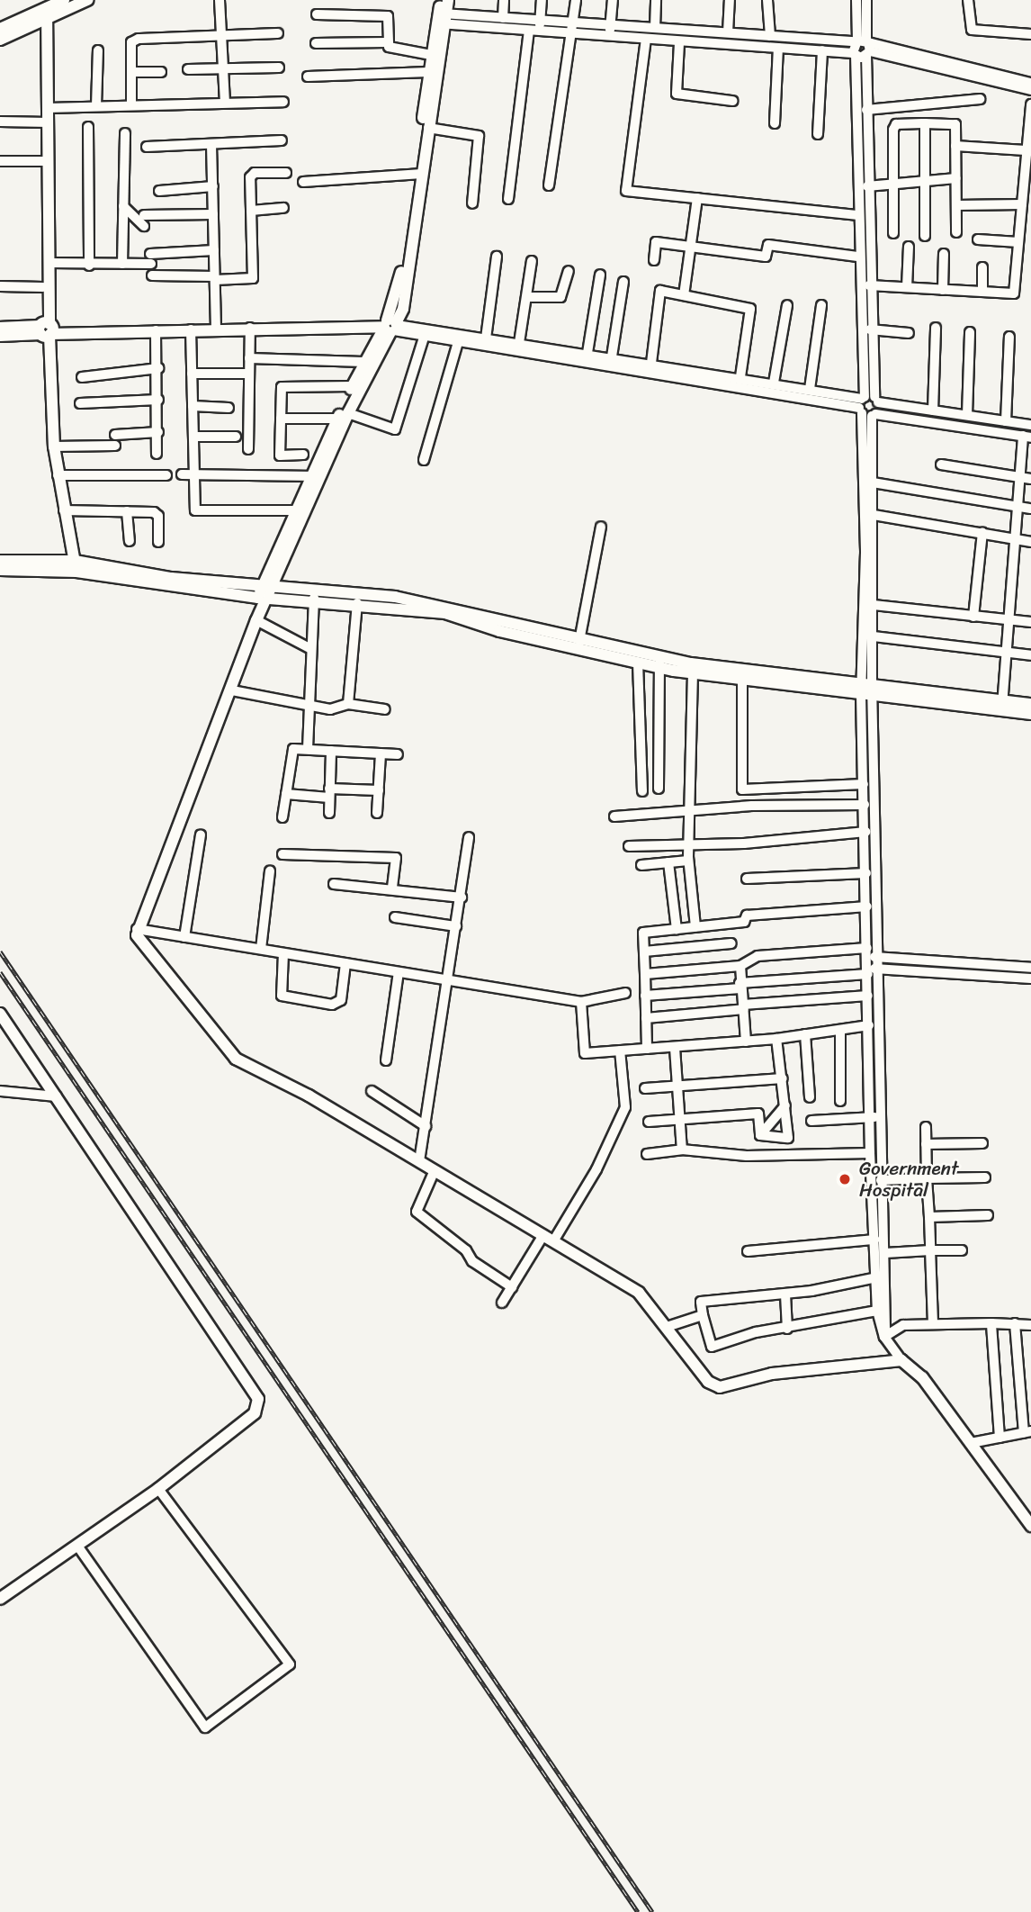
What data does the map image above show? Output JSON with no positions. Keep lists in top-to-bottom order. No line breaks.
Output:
{"places":["Government Hospital"]}
